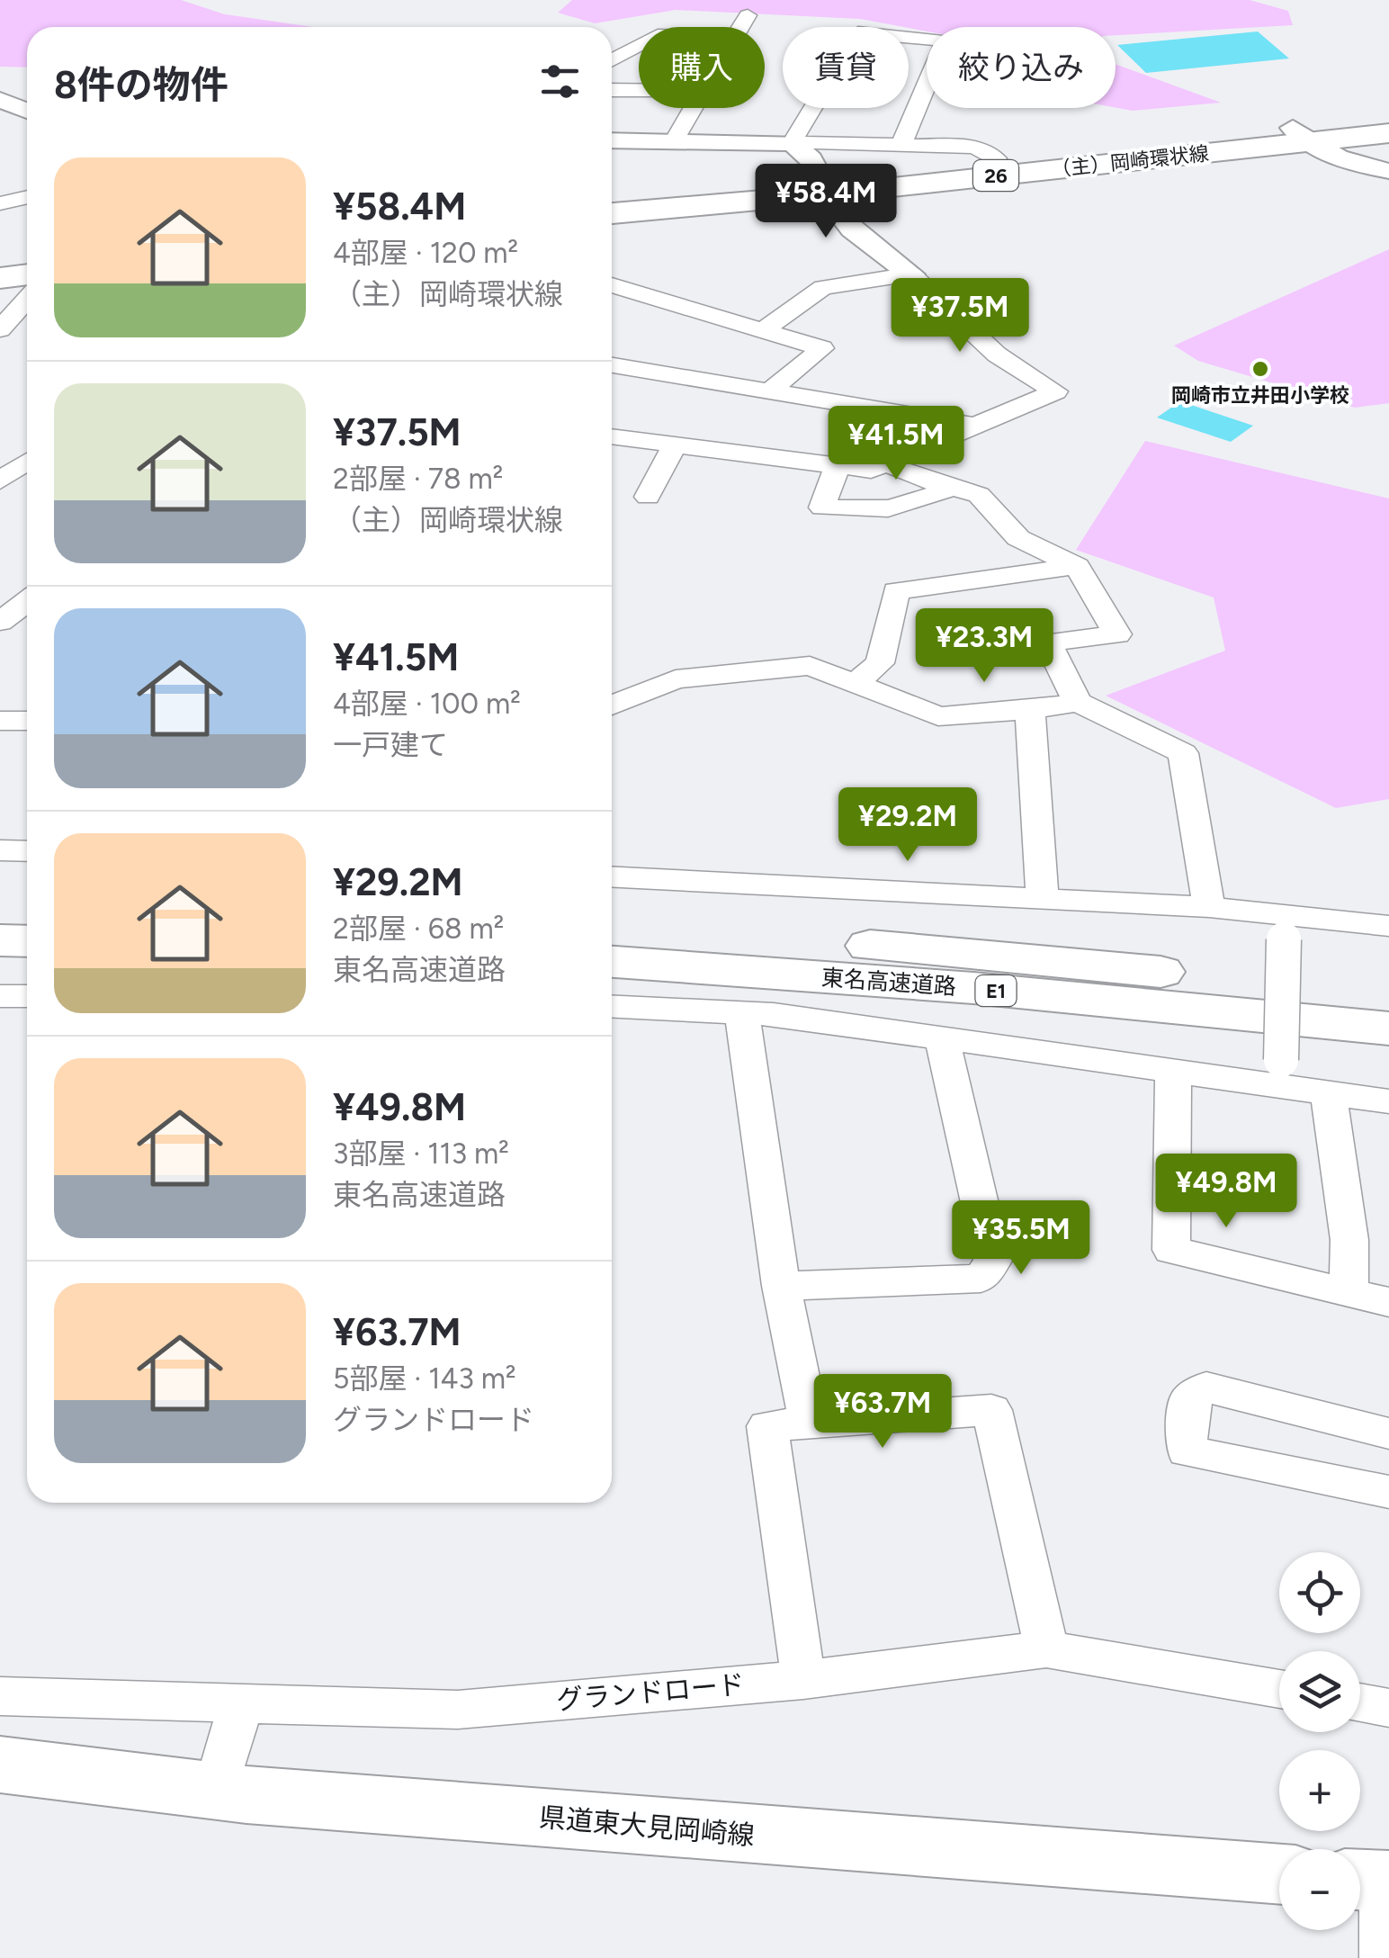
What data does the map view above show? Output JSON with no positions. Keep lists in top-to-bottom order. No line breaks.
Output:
{"streets":{"main road":["（主）岡崎環状線","26","東名高速道路","E1","県道東大見岡崎線"],"street":["グランドロード"]},"places":["岡崎市立井田小学校"],"page":{"chip":["購入","賃貸","絞り込み"],"heading":"8件の物件","list":[{"name":"¥58.4M","note":"4部屋 · 120 m² · （主）岡崎環状線"},{"name":"¥37.5M","note":"2部屋 · 78 m² · （主）岡崎環状線"},{"name":"¥41.5M","note":"4部屋 · 100 m² · 一戸建て"},{"name":"¥29.2M","note":"2部屋 · 68 m² · 東名高速道路"},{"name":"¥49.8M","note":"3部屋 · 113 m² · 東名高速道路"},{"name":"¥63.7M","note":"5部屋 · 143 m² · グランドロード"}],"price":["¥58.4M","¥37.5M","¥41.5M","¥23.3M","¥29.2M","¥49.8M","¥35.5M","¥63.7M"],"map_buttons":["+","−"]}}
